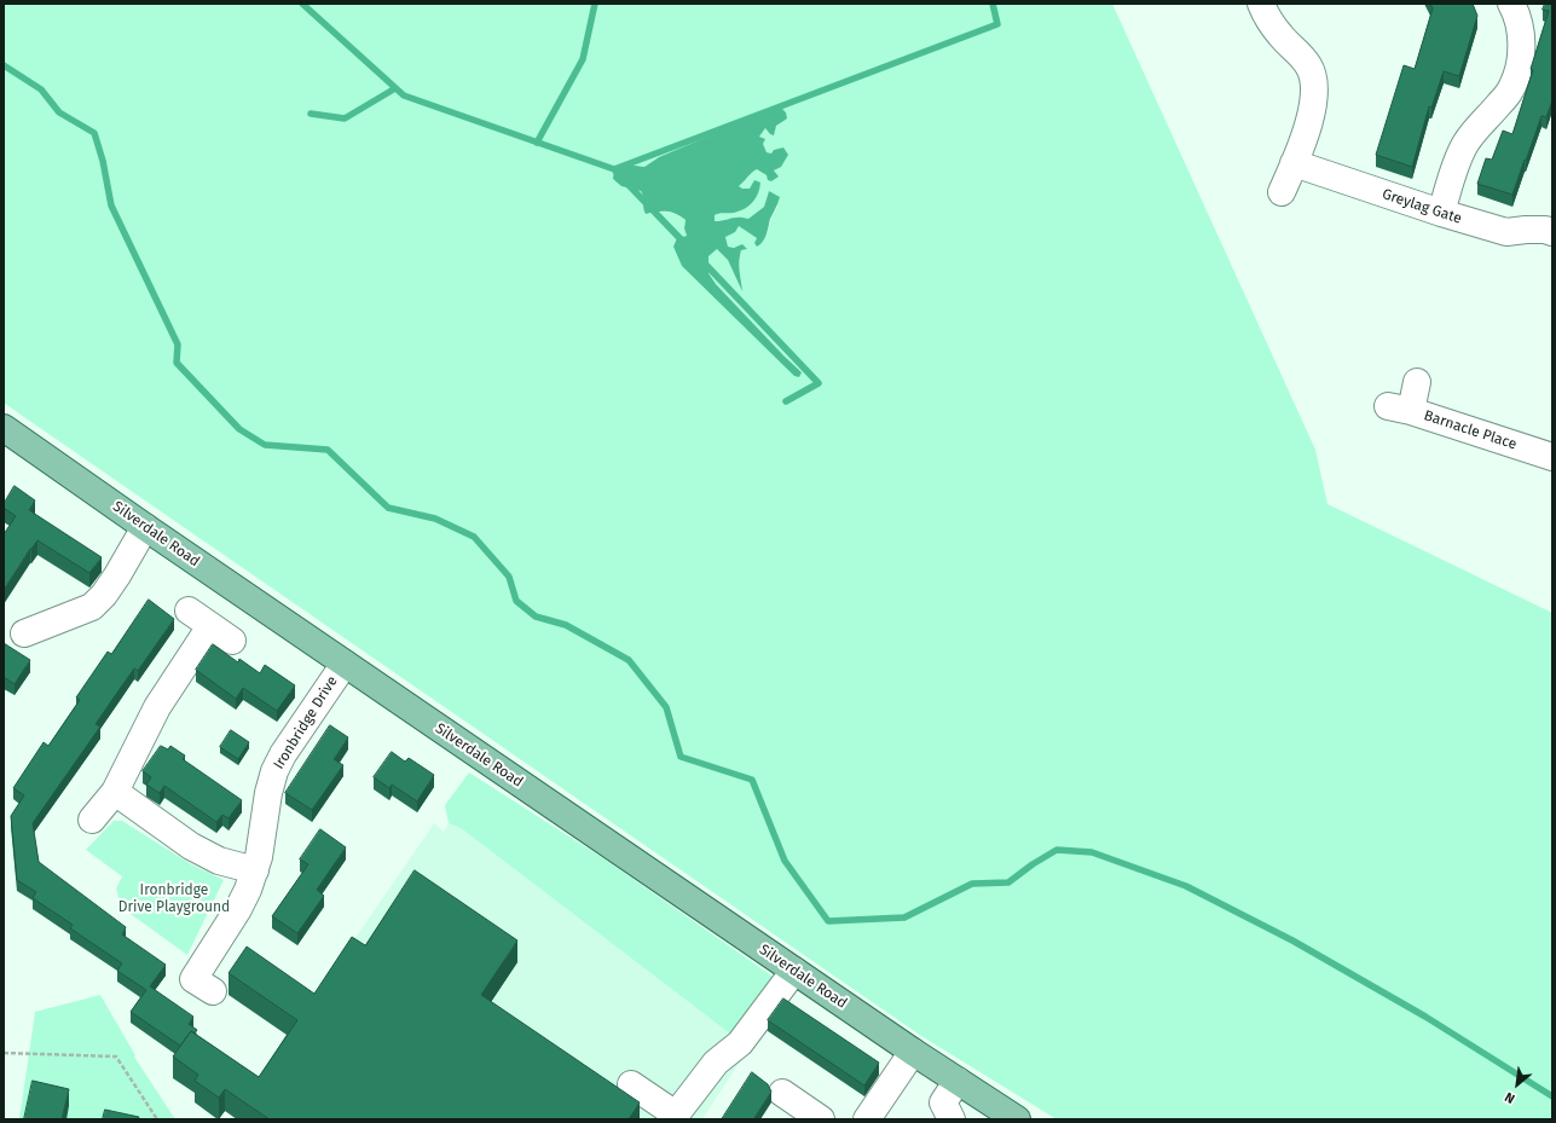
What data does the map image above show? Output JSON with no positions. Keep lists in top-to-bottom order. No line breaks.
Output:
{"streets":{"main road":["Silverdale Road"],"street":["Greylag Gate","Barnacle Place","Ironbridge Drive"]},"crossings":[["Silverdale Road","Ironbridge Drive"]],"parks":["Ironbridge Drive Playground"],"north":"bottom left"}
